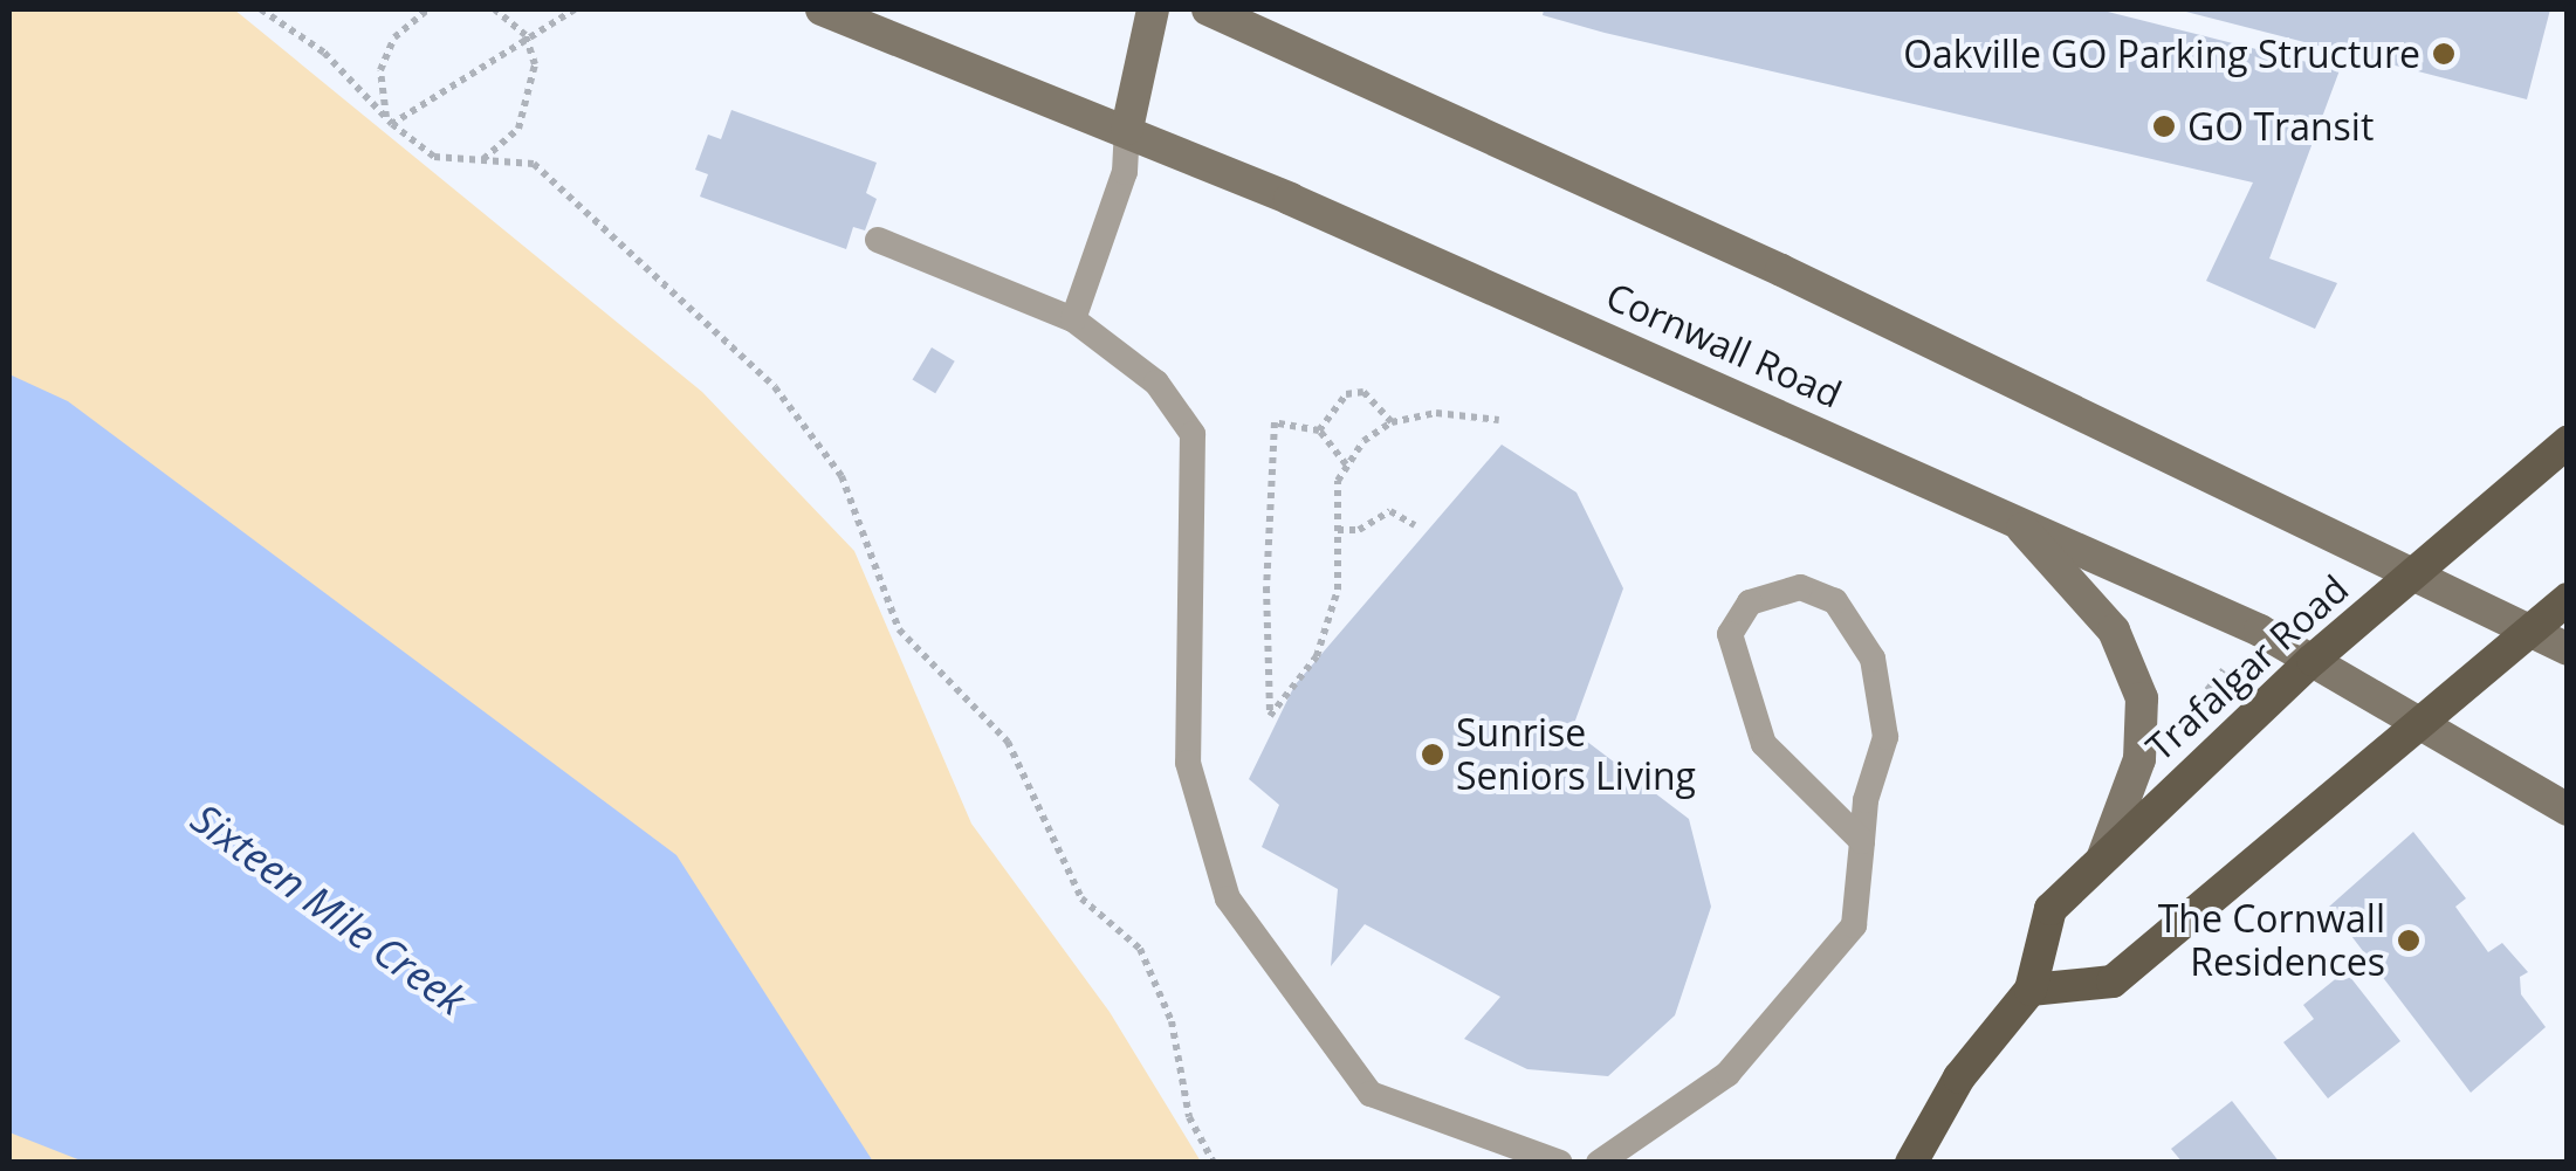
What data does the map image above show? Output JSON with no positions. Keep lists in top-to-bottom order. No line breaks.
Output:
{"streets":{"main road":["Cornwall Road","Trafalgar Road"]},"crossings":[["Cornwall Road","Trafalgar Road"]],"water":["Sixteen Mile Creek"],"places":["Oakville GO Parking Structure","GO Transit","Sunrise Seniors Living","The Cornwall Residences"]}
